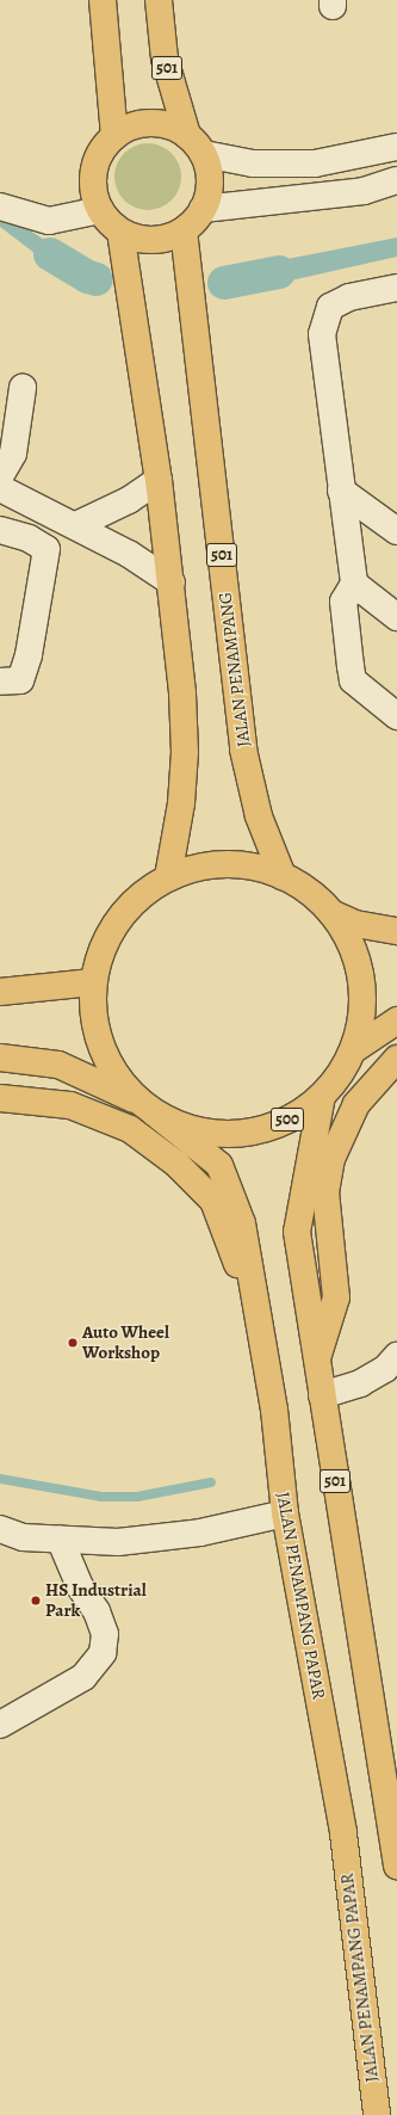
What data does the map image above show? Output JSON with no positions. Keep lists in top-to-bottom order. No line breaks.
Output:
{"streets":{"main road":["501","JALAN PENAMPANG","500","JALAN PENAMPANG PAPAR"]},"crossings":[["501","JALAN PENAMPANG"],["501","500"],["JALAN PENAMPANG","500"],["500","JALAN PENAMPANG PAPAR"]],"places":["Auto Wheel Workshop","HS Industrial Park"]}
